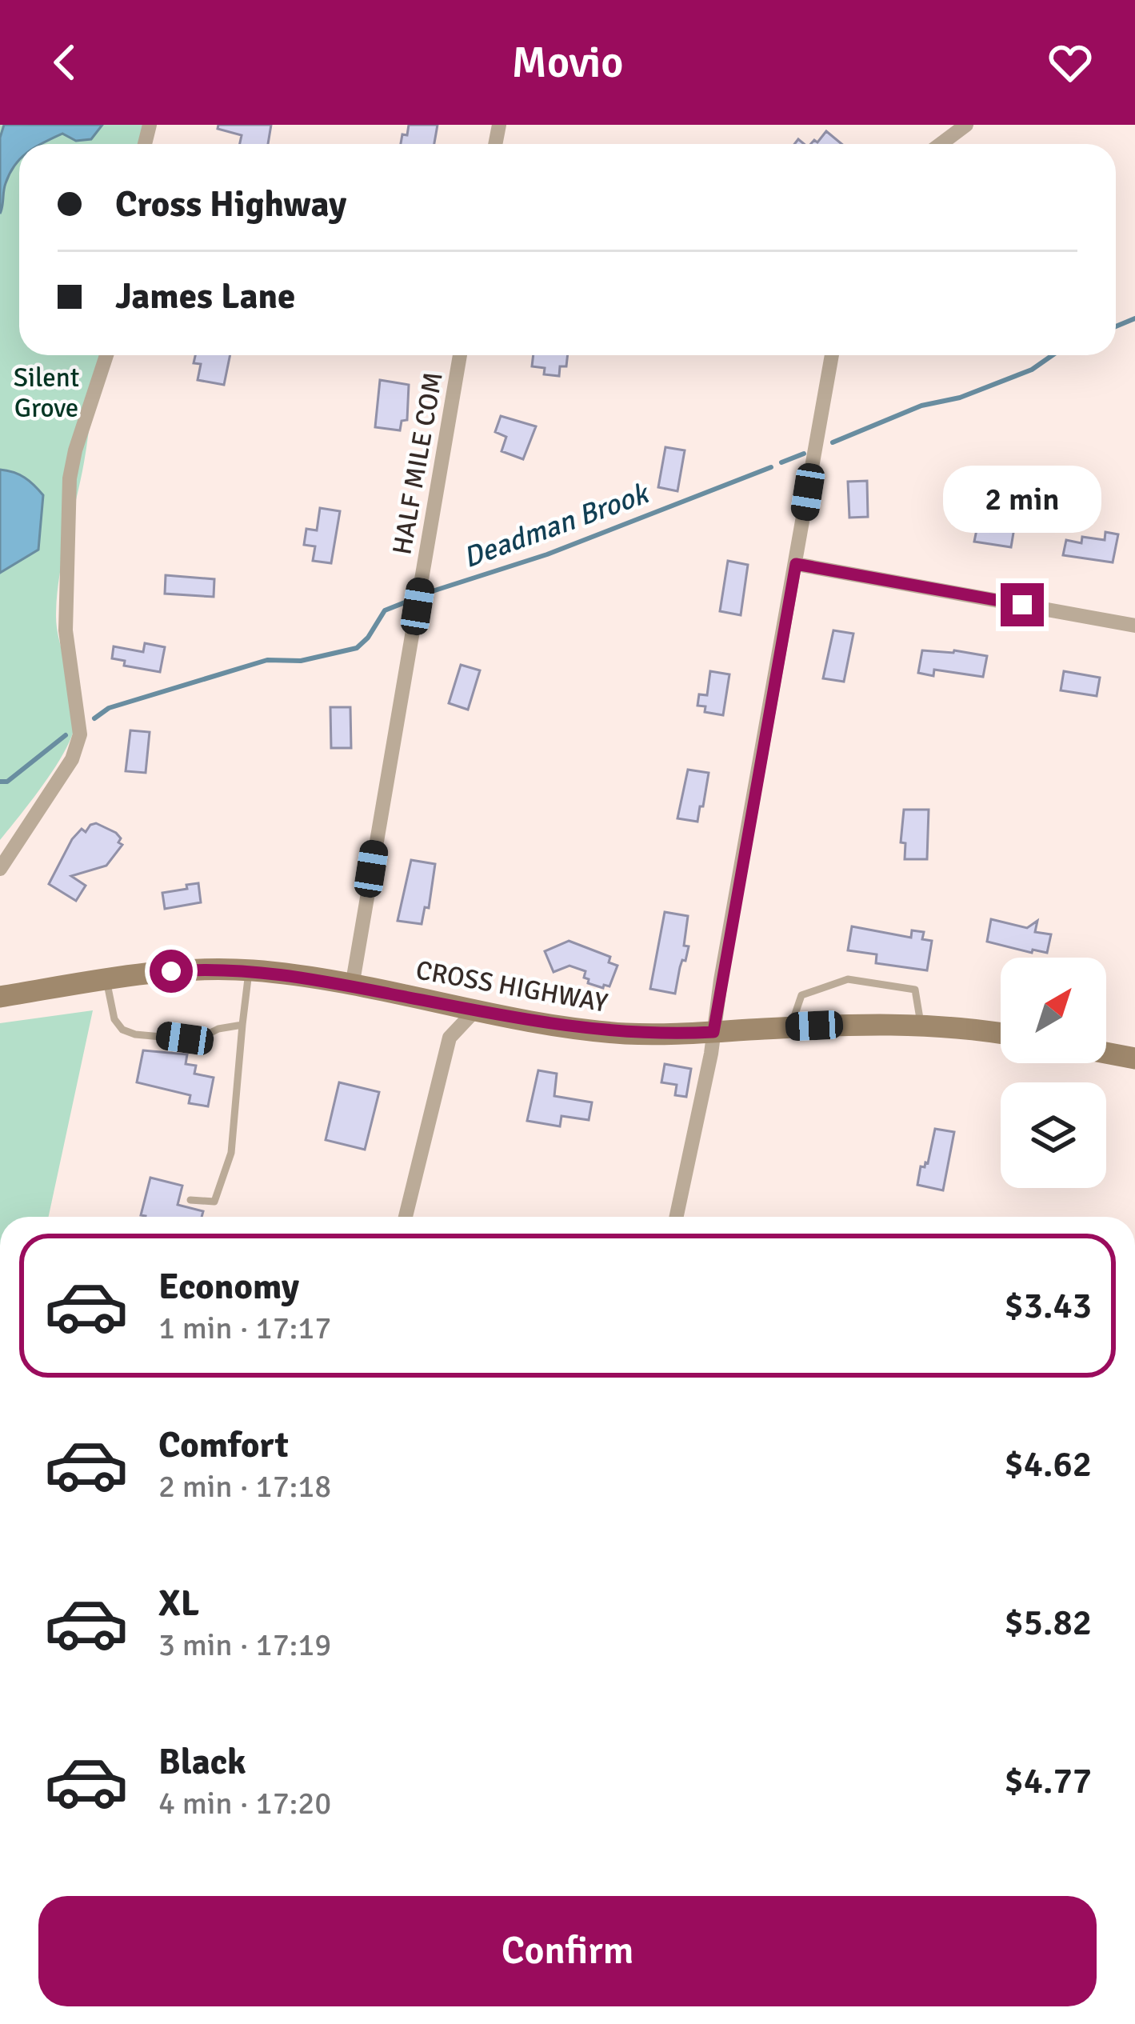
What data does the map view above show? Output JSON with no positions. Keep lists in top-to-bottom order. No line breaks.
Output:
{"streets":{"street":["HALF MILE COM","CROSS HIGHWAY"]},"crossings":[["HALF MILE COM","CROSS HIGHWAY"]],"water":["Deadman Brook"],"parks":["Silent Grove"],"north":"top right","page":{"header":"Movio","banner":["Cross Highway","James Lane"],"bubble":"2 min","list":[{"name":"Economy","note":"1 min · 17:17","value":"$3.43"},{"name":"Comfort","note":"2 min · 17:18","value":"$4.62"},{"name":"XL","note":"3 min · 17:19","value":"$5.82"},{"name":"Black","note":"4 min · 17:20","value":"$4.77"}],"buttons":"Confirm"}}
